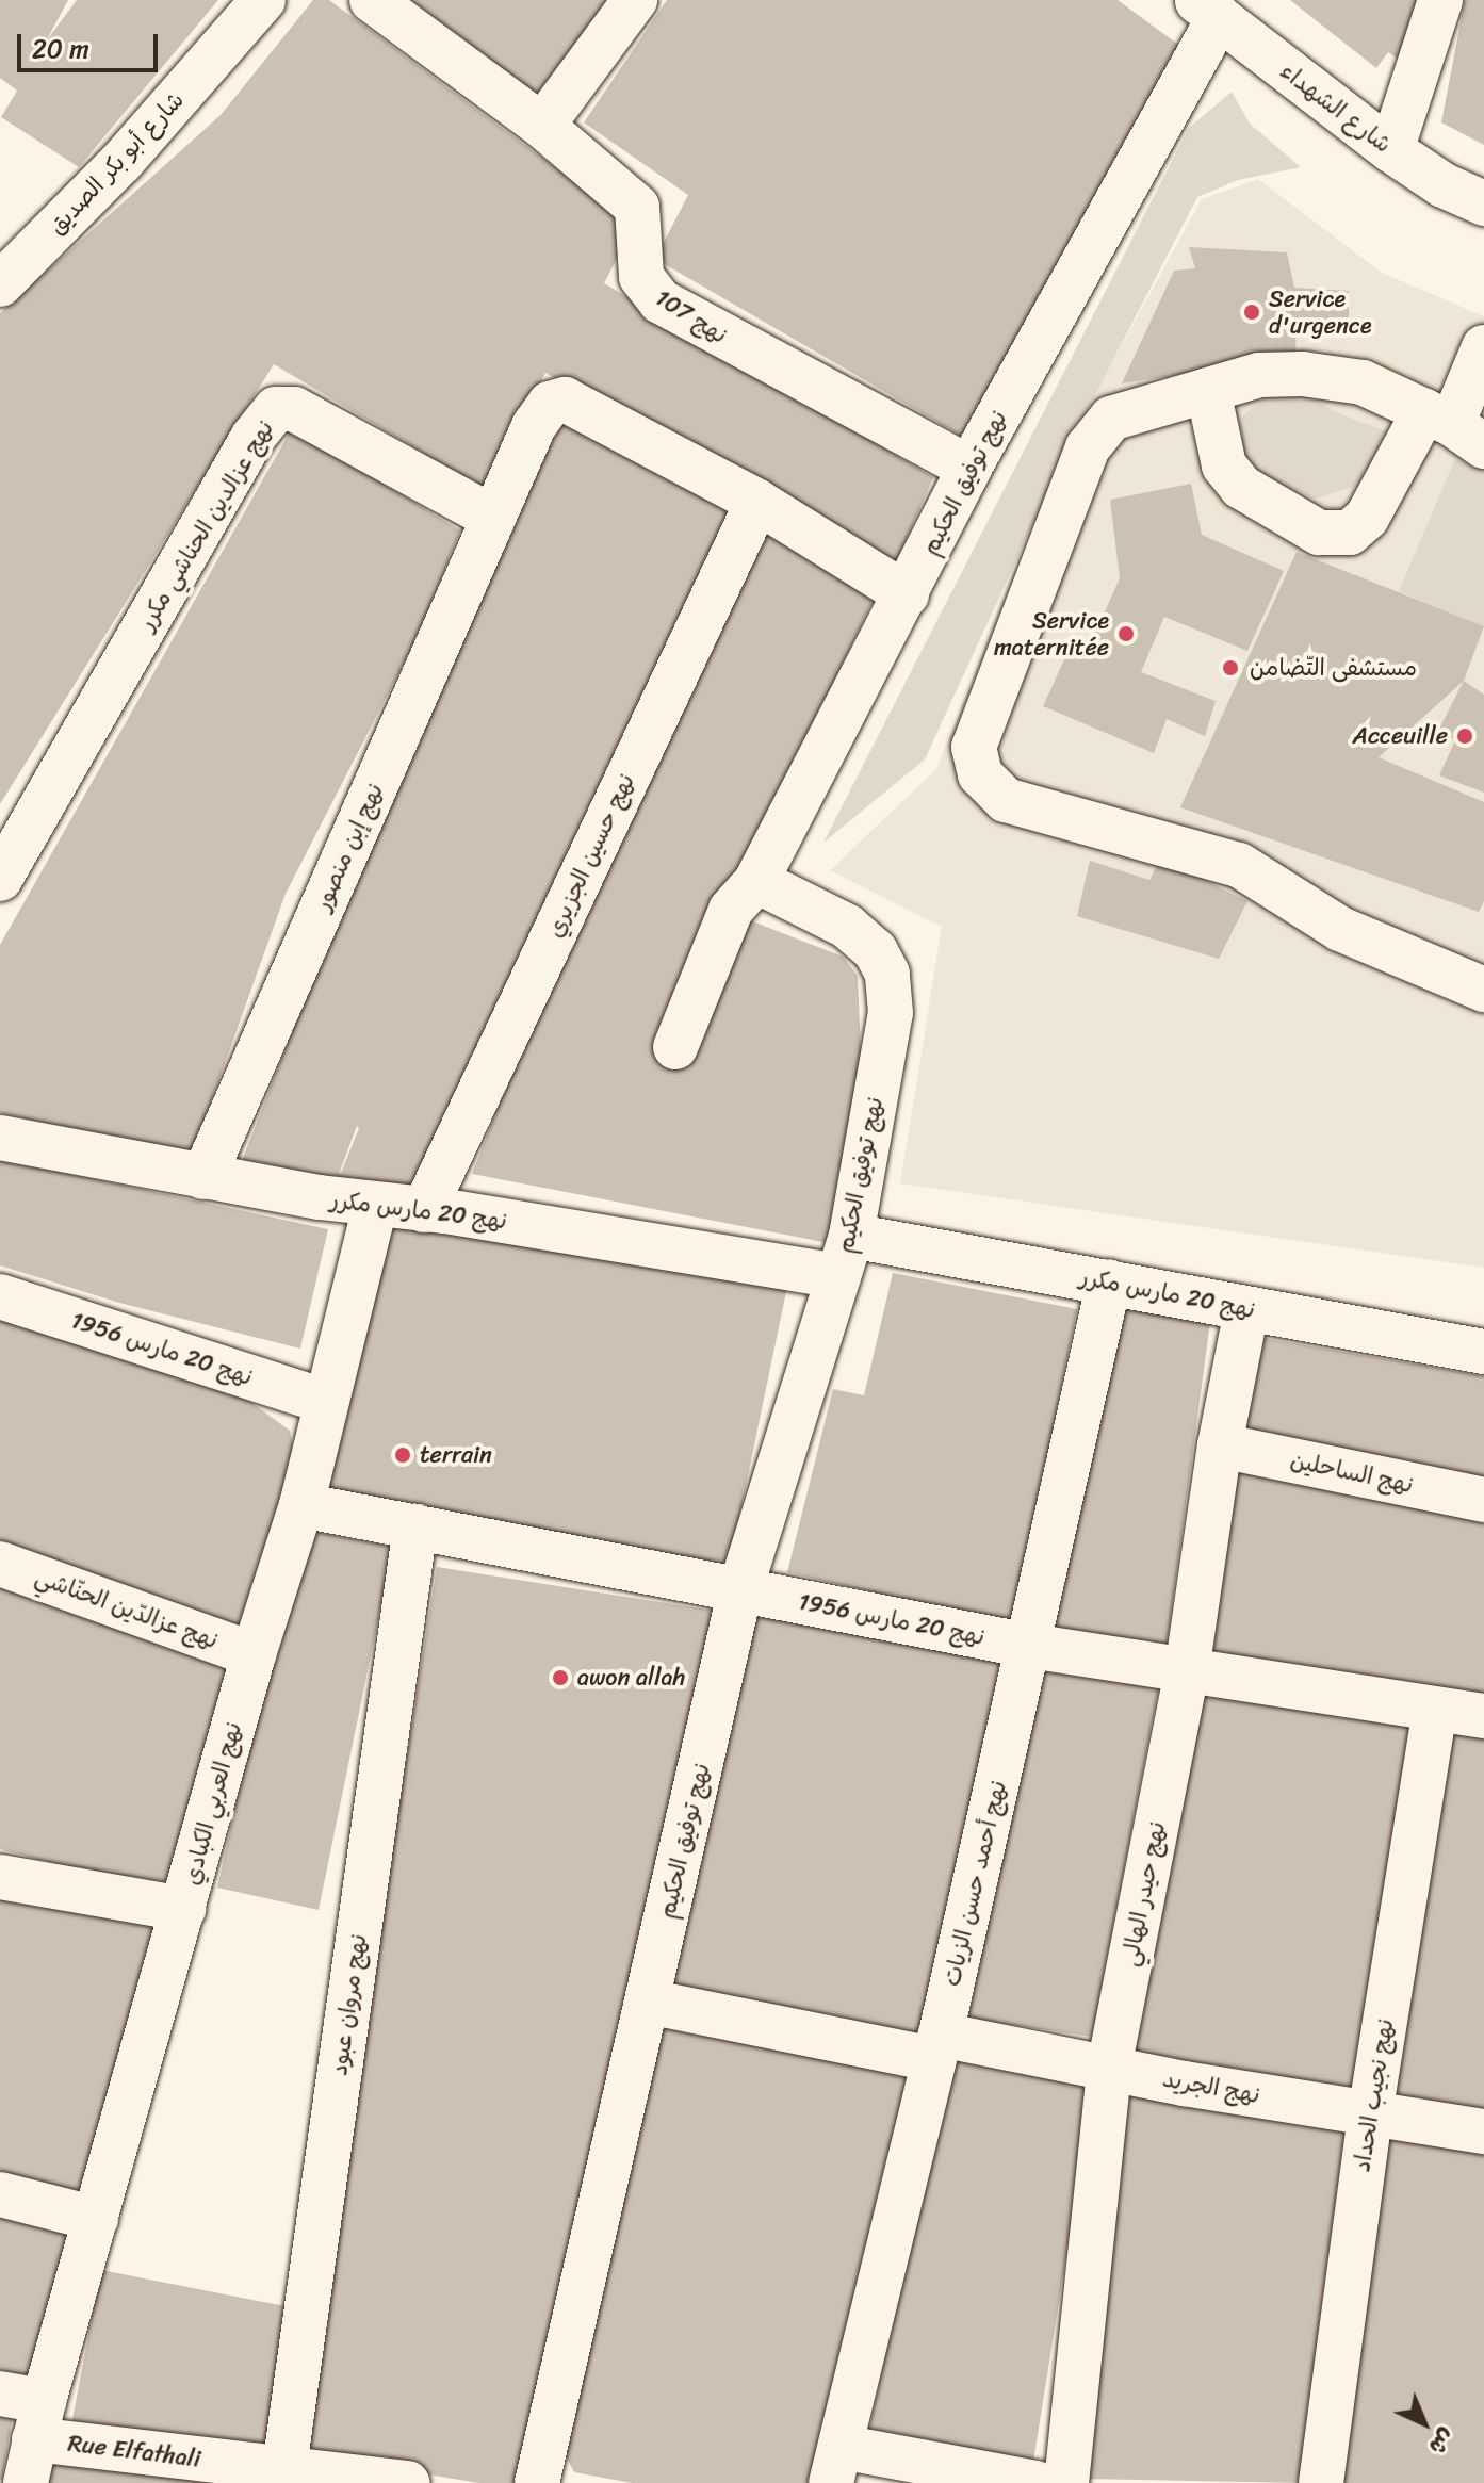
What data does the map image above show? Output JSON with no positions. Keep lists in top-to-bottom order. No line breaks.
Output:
{"streets":{"street":["شارع الشهداء","شارع أبو بكر الصديق","نهج 107","نهج توفيق الحكيم","نهج عزالدين الحناشي مكرر","نهج إبن منصور","نهج حسين الجزيري","نهج 20 مارس مكرر","نهج 20 مارس 1956","نهج الساحلين","نهج عزالدّين الحنّاشي","نهج العربي الكبادي","نهج أحمد حسن الزيات","نهج حيدر الهالي","نهج مروان عبود","نهج الجريد","نهج نجيب الحداد","Rue Elfathali"]},"crossings":[["شارع الشهداء","نهج توفيق الحكيم"],["نهج 107","نهج توفيق الحكيم"],["نهج توفيق الحكيم","نهج 20 مارس مكرر"],["نهج توفيق الحكيم","نهج 20 مارس 1956"],["نهج توفيق الحكيم","نهج الجريد"],["نهج عزالدين الحناشي مكرر","نهج إبن منصور"],["نهج إبن منصور","نهج 20 مارس مكرر"],["نهج حسين الجزيري","نهج 20 مارس مكرر"],["نهج 20 مارس مكرر","نهج العربي الكبادي"],["نهج 20 مارس مكرر","نهج أحمد حسن الزيات"],["نهج 20 مارس مكرر","نهج حيدر الهالي"],["نهج 20 مارس 1956","نهج العربي الكبادي"],["نهج 20 مارس 1956","نهج أحمد حسن الزيات"],["نهج 20 مارس 1956","نهج حيدر الهالي"],["نهج 20 مارس 1956","نهج مروان عبود"],["نهج 20 مارس 1956","نهج نجيب الحداد"],["نهج الساحلين","نهج حيدر الهالي"],["نهج عزالدّين الحنّاشي","نهج العربي الكبادي"],["نهج العربي الكبادي","Rue Elfathali"],["نهج أحمد حسن الزيات","نهج الجريد"],["نهج حيدر الهالي","نهج الجريد"],["نهج مروان عبود","Rue Elfathali"],["نهج الجريد","نهج نجيب الحداد"]],"places":["Service d'urgence","Service maternitée","مستشفى التّضامن","Acceuille","terrain","awon allah"],"scale_bar":"20 m","north":"bottom right"}
